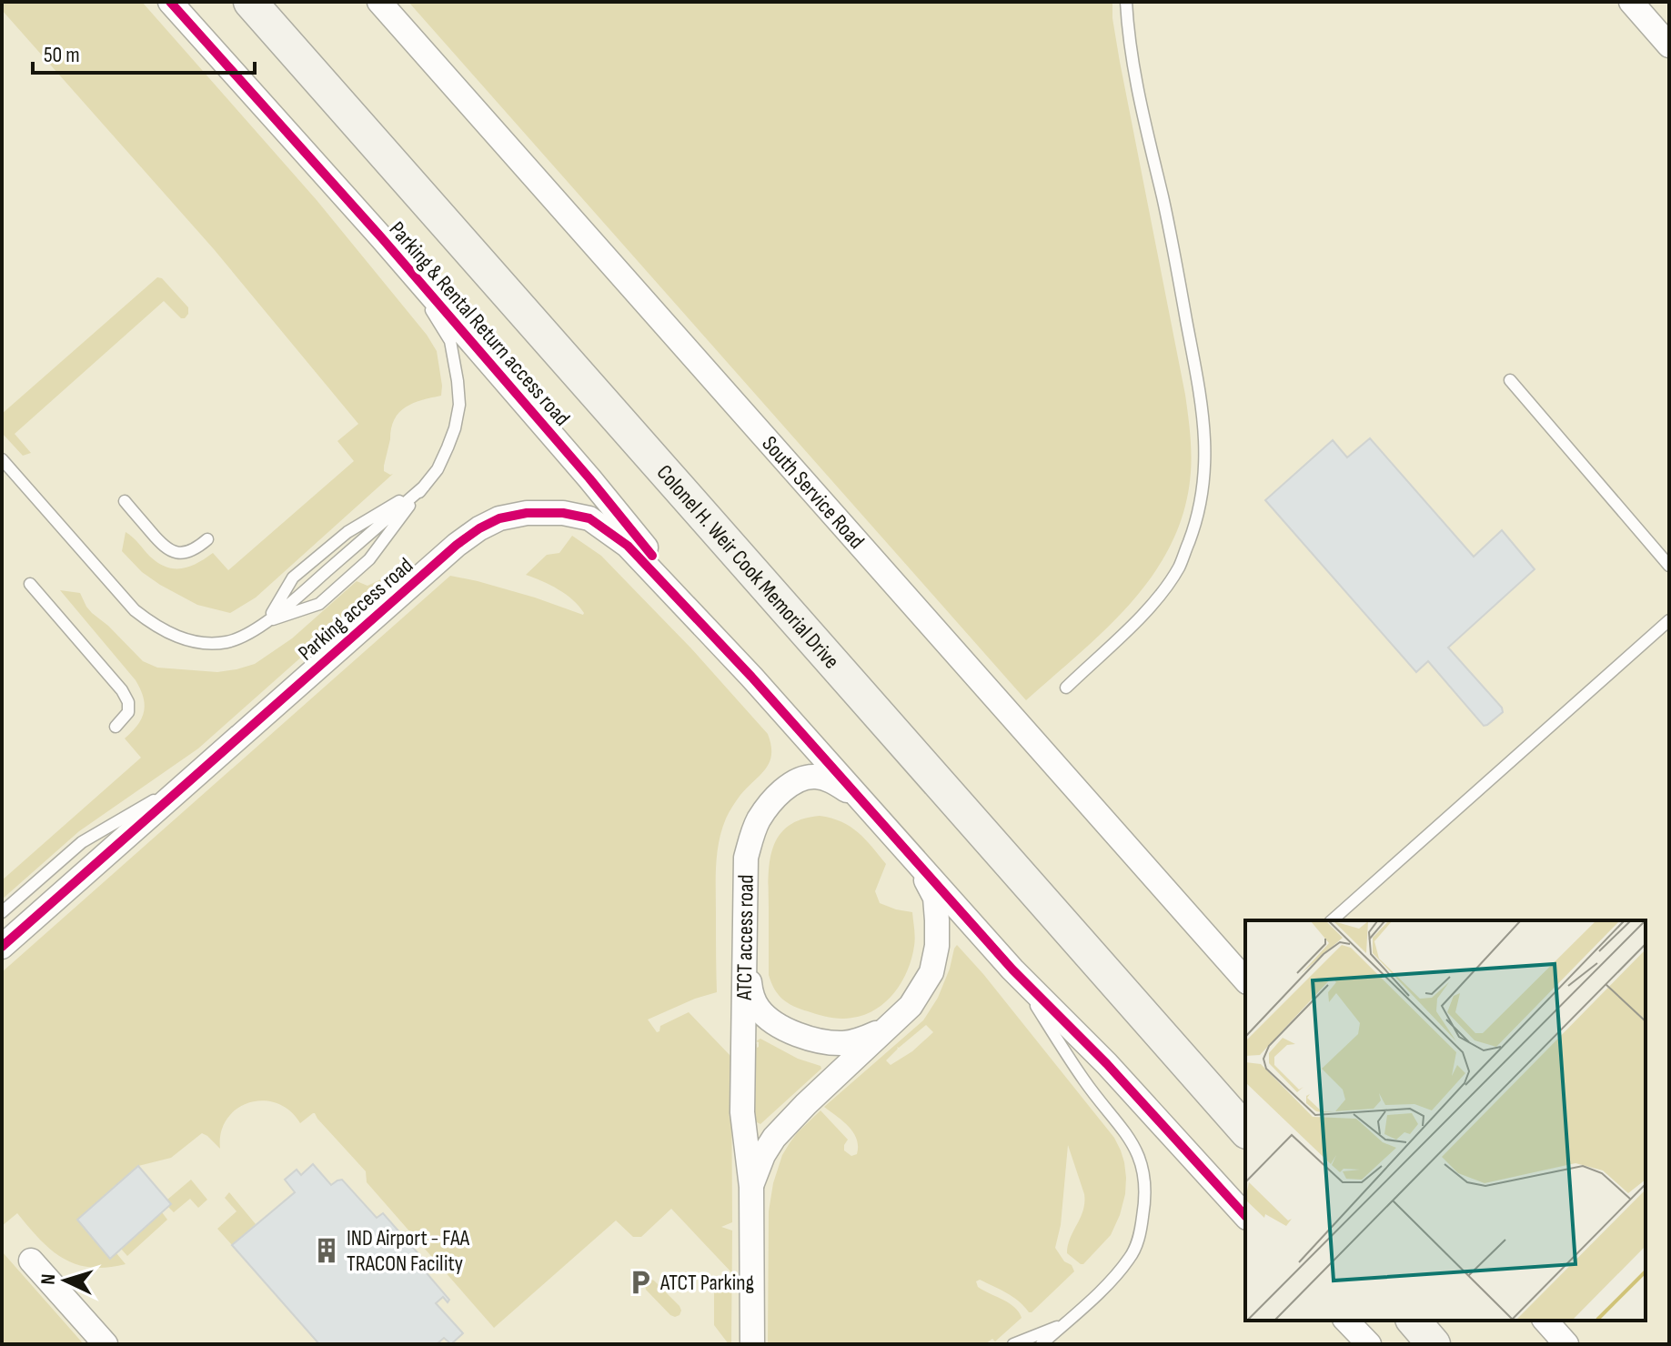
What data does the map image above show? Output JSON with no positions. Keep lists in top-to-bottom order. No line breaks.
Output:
{"streets":{"street":["Parking & Rental Return access road","South Service Road","Colonel H. Weir Cook Memorial Drive","Parking access road","ATCT access road"]},"crossings":[["Parking & Rental Return access road","Parking access road"]],"places":{"building":["IND Airport - FAA TRACON Facility"],"parking":["ATCT Parking"]},"scale_bar":"50 m","north":"left"}
